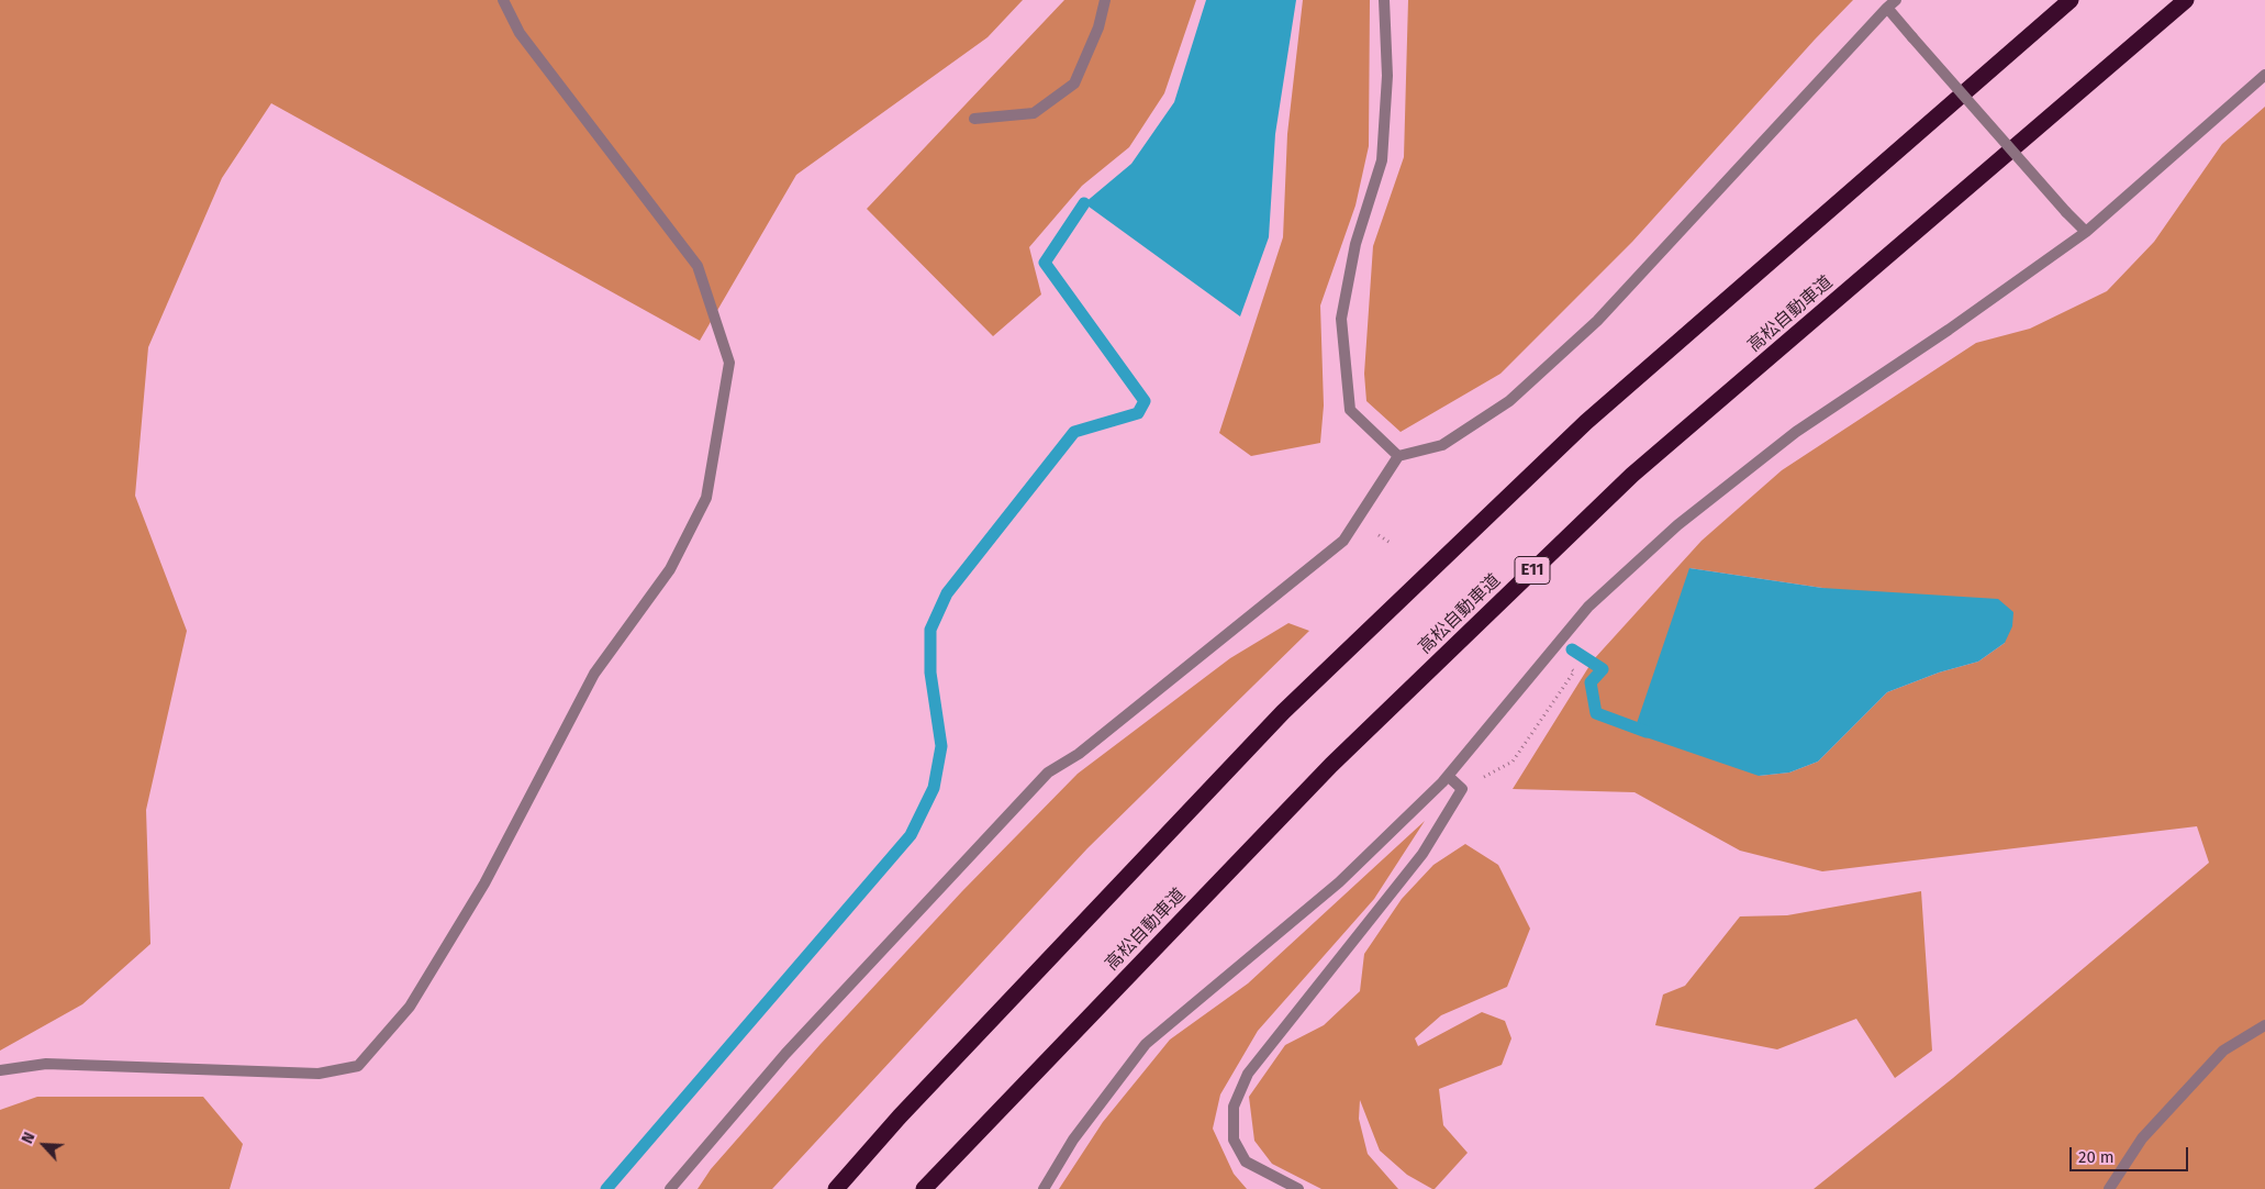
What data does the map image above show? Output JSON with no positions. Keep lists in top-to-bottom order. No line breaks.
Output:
{"streets":{"highway":["高松自動車道","E11"]},"scale_bar":"20 m","north":"top left"}
